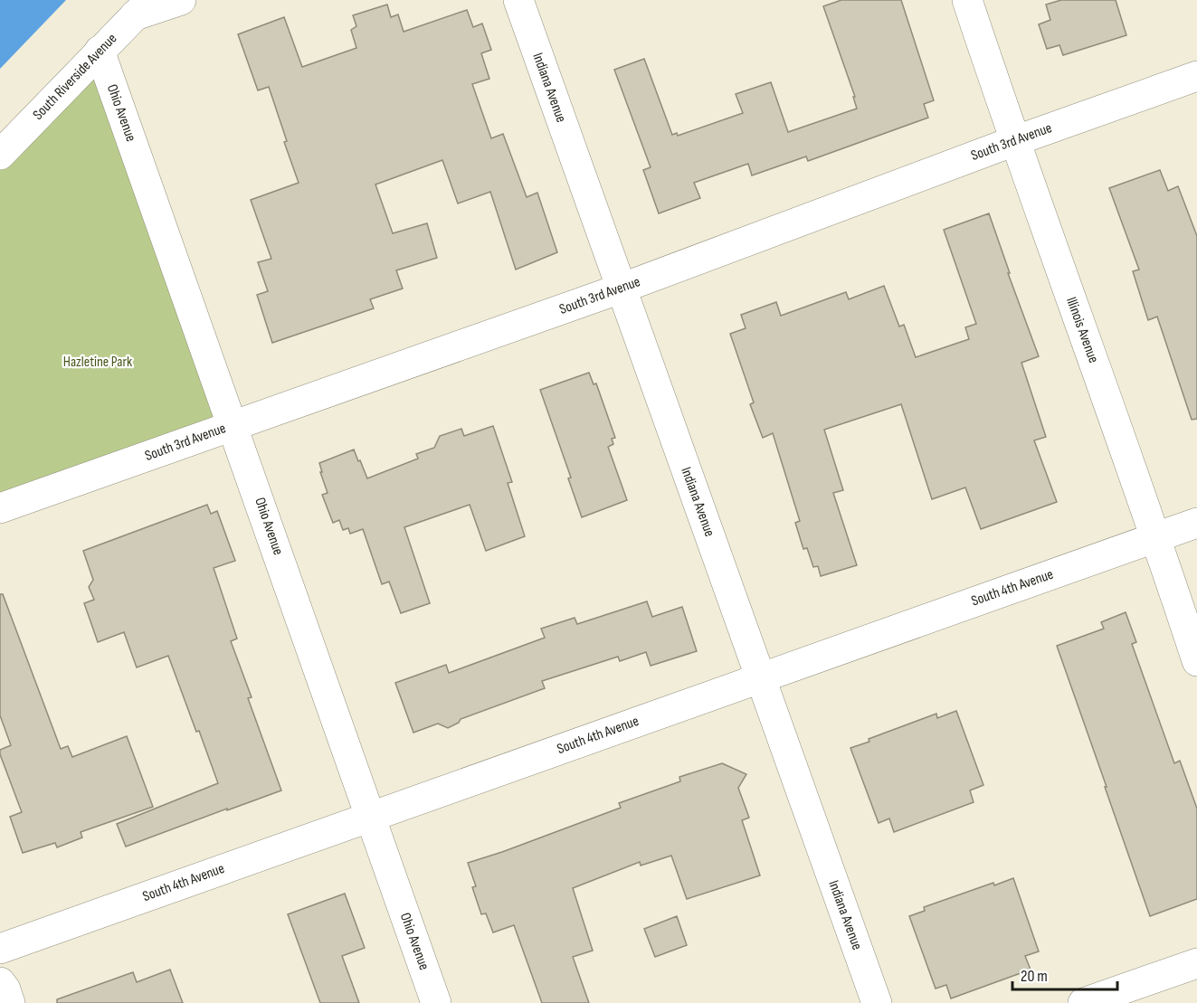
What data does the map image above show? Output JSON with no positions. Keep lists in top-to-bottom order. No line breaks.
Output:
{"streets":{"street":["South Riverside Avenue","Indiana Avenue","Ohio Avenue","South 3rd Avenue","Illinois Avenue","South 4th Avenue"]},"crossings":[["South Riverside Avenue","Ohio Avenue"],["Indiana Avenue","South 3rd Avenue"],["Indiana Avenue","South 4th Avenue"],["Ohio Avenue","South 3rd Avenue"],["Ohio Avenue","South 4th Avenue"],["South 3rd Avenue","Illinois Avenue"],["Illinois Avenue","South 4th Avenue"]],"parks":["Hazletine Park"],"scale_bar":"20 m"}
